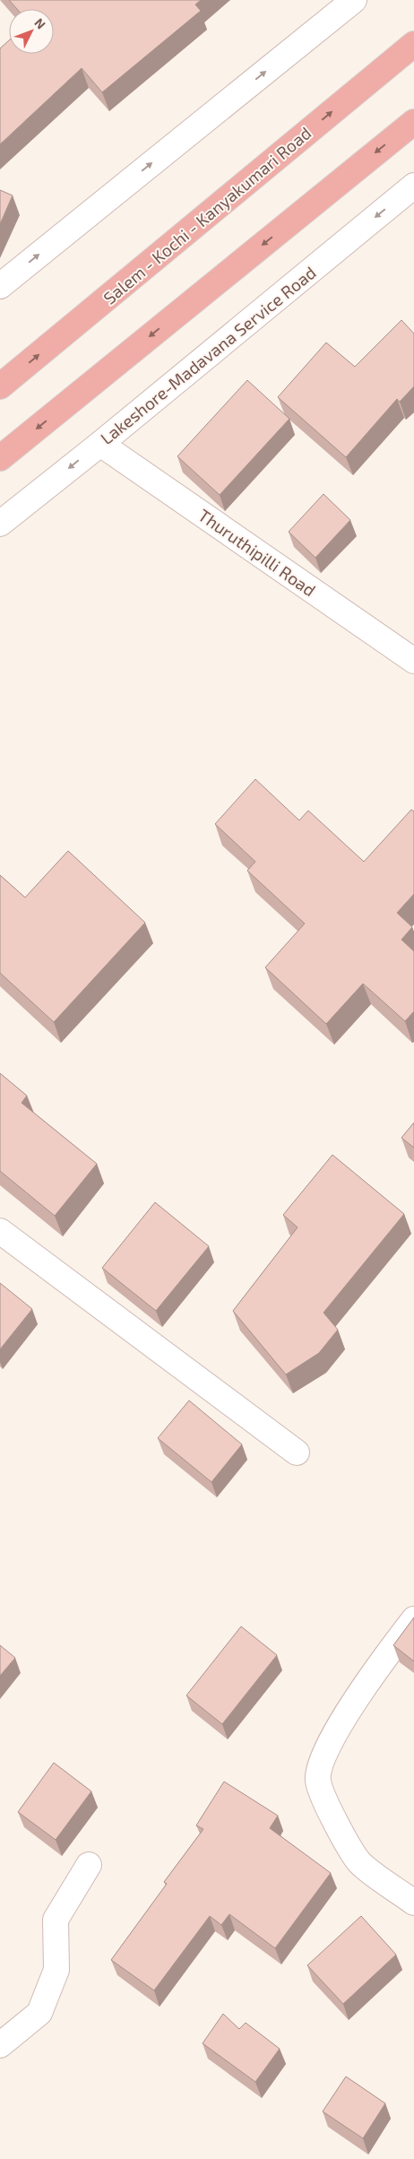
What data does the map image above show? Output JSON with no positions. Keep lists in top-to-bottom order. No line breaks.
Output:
{"streets":{"highway":["Salem - Kochi - Kanyakumari Road"],"street":["Lakeshore-Madavana Service Road","Thuruthipilli Road"]},"crossings":[["Lakeshore-Madavana Service Road","Thuruthipilli Road"]],"north":"top right"}
